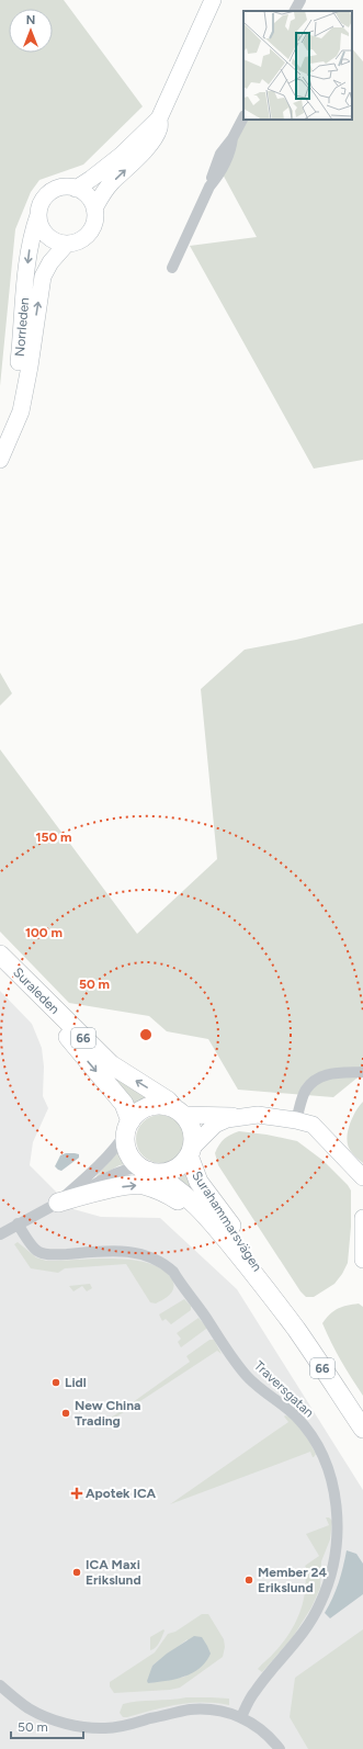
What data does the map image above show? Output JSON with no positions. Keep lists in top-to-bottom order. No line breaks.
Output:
{"streets":{"main road":["Norrleden","Suraleden","66","Surahammarsvägen"],"street":["Traversgatan"]},"crossings":[["Suraleden","66"],["Suraleden","Surahammarsvägen"],["66","Surahammarsvägen"]],"places":{"other":["Lidl","New China Trading","ICA Maxi Erikslund","Member 24 Erikslund"],"health":["Apotek ICA"]},"scale_bar":"50 m","north":"top","rings":["150 m","100 m","50 m"]}
